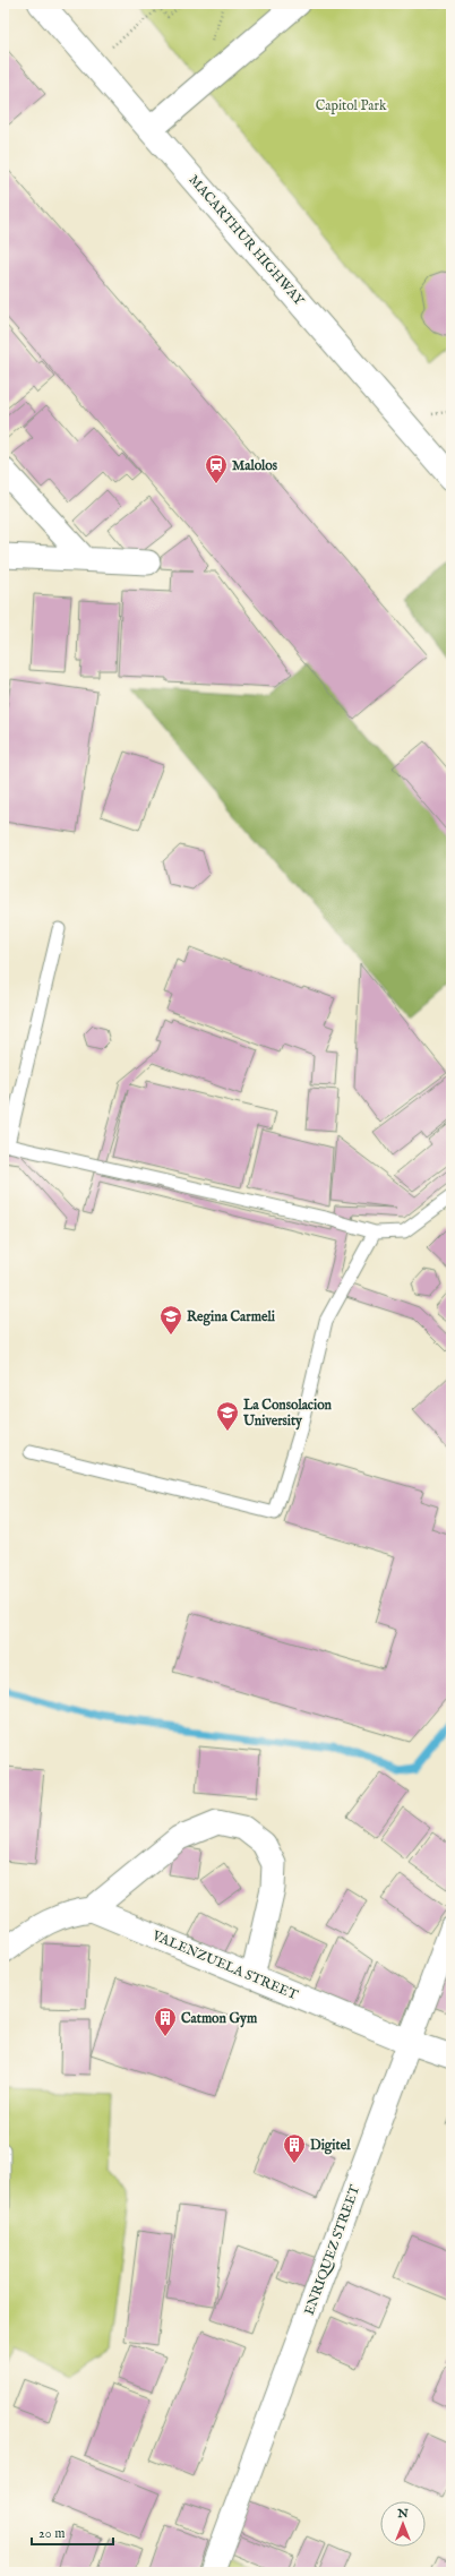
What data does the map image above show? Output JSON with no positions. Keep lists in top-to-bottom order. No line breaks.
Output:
{"streets":{"main road":["MACARTHUR HIGHWAY"],"street":["VALENZUELA STREET","ENRIQUEZ STREET"]},"crossings":[["VALENZUELA STREET","ENRIQUEZ STREET"]],"parks":["Capitol Park"],"places":{"station":["Malolos"],"school or university":["Regina Carmeli","La Consolacion University"],"building":["Catmon Gym","Digitel"]},"scale_bar":"20 m","north":"top"}
